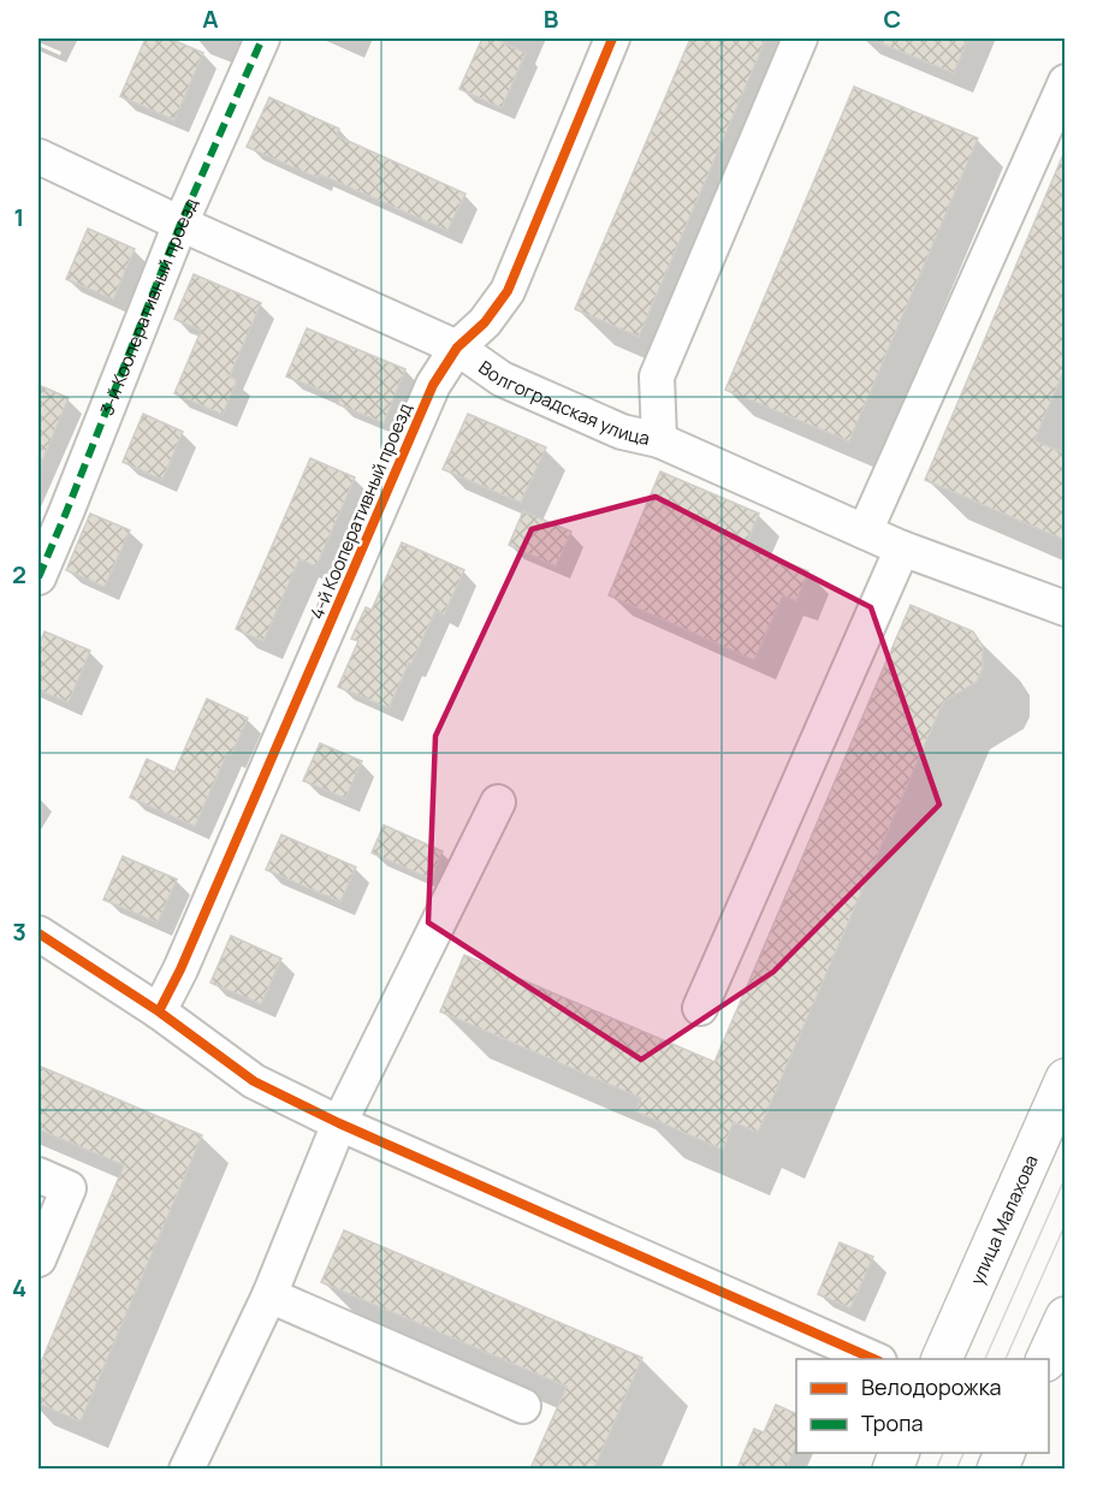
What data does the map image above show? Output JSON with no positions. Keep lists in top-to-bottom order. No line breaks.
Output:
{"streets":{"main road":["улица Малахова"],"street":["3-й Кооперативный проезд","Волгоградская улица","4-й Кооперативный проезд"]},"crossings":[["3-й Кооперативный проезд","Волгоградская улица"],["Волгоградская улица","4-й Кооперативный проезд"]],"legend":["Велодорожка","Тропа"],"grid":{"columns":["A","B","C"],"rows":["1","2","3","4"]}}
